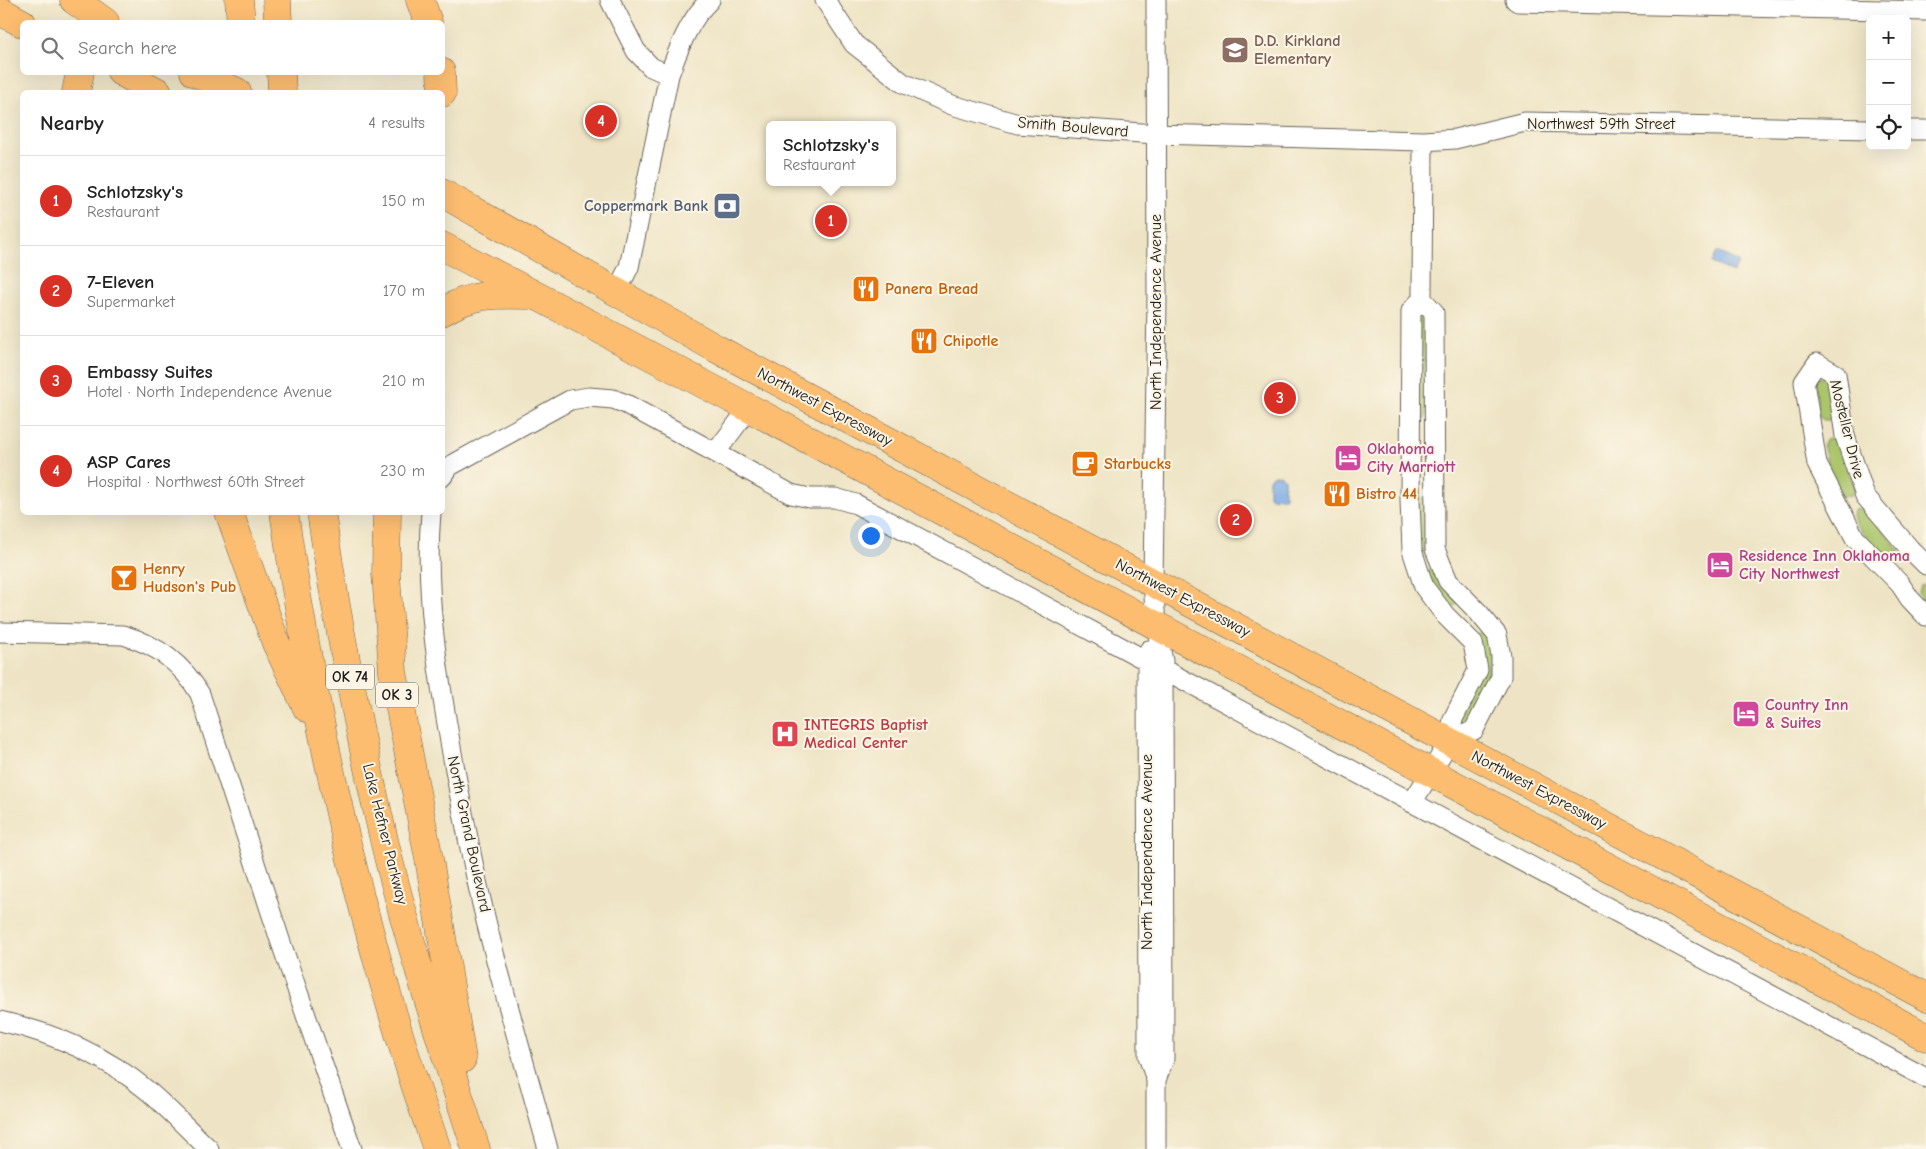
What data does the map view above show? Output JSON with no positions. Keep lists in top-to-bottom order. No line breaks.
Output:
{"streets":{"highway":["Northwest Expressway","OK 74","OK 3","Lake Hefner Parkway"],"street":["Northwest 59th Street","Smith Boulevard","North Independence Avenue","Mosteller Drive","North Grand Boulevard"]},"crossings":[["Northwest 59th Street","Smith Boulevard"],["Northwest 59th Street","North Independence Avenue"],["Smith Boulevard","North Independence Avenue"],["North Independence Avenue","Northwest Expressway"],["OK 3","Lake Hefner Parkway"]],"places":{"school or university":["D.D. Kirkland Elementary"],"bank":["Coppermark Bank"],"restaurant":["Panera Bread","Chipotle","Bistro 44"],"hotel":["Oklahoma City Marriott","Residence Inn Oklahoma City Northwest","Country Inn & Suites"],"cafe":["Starbucks"],"bar":["Henry Hudson's Pub"],"hospital":["INTEGRIS Baptist Medical Center"]},"page":{"map_buttons":["+","−"],"search":"Search here","heading":["Nearby","4 results"],"pins":["4","1","3","2"],"popup":["Schlotzsky's","Restaurant"],"list":[{"mark":"1","name":"Schlotzsky's","note":"Restaurant","value":"150 m"},{"mark":"2","name":"7-Eleven","note":"Supermarket","value":"170 m"},{"mark":"3","name":"Embassy Suites","note":"Hotel · North Independence Avenue","value":"210 m"},{"mark":"4","name":"ASP Cares","note":"Hospital · Northwest 60th Street","value":"230 m"}]}}
